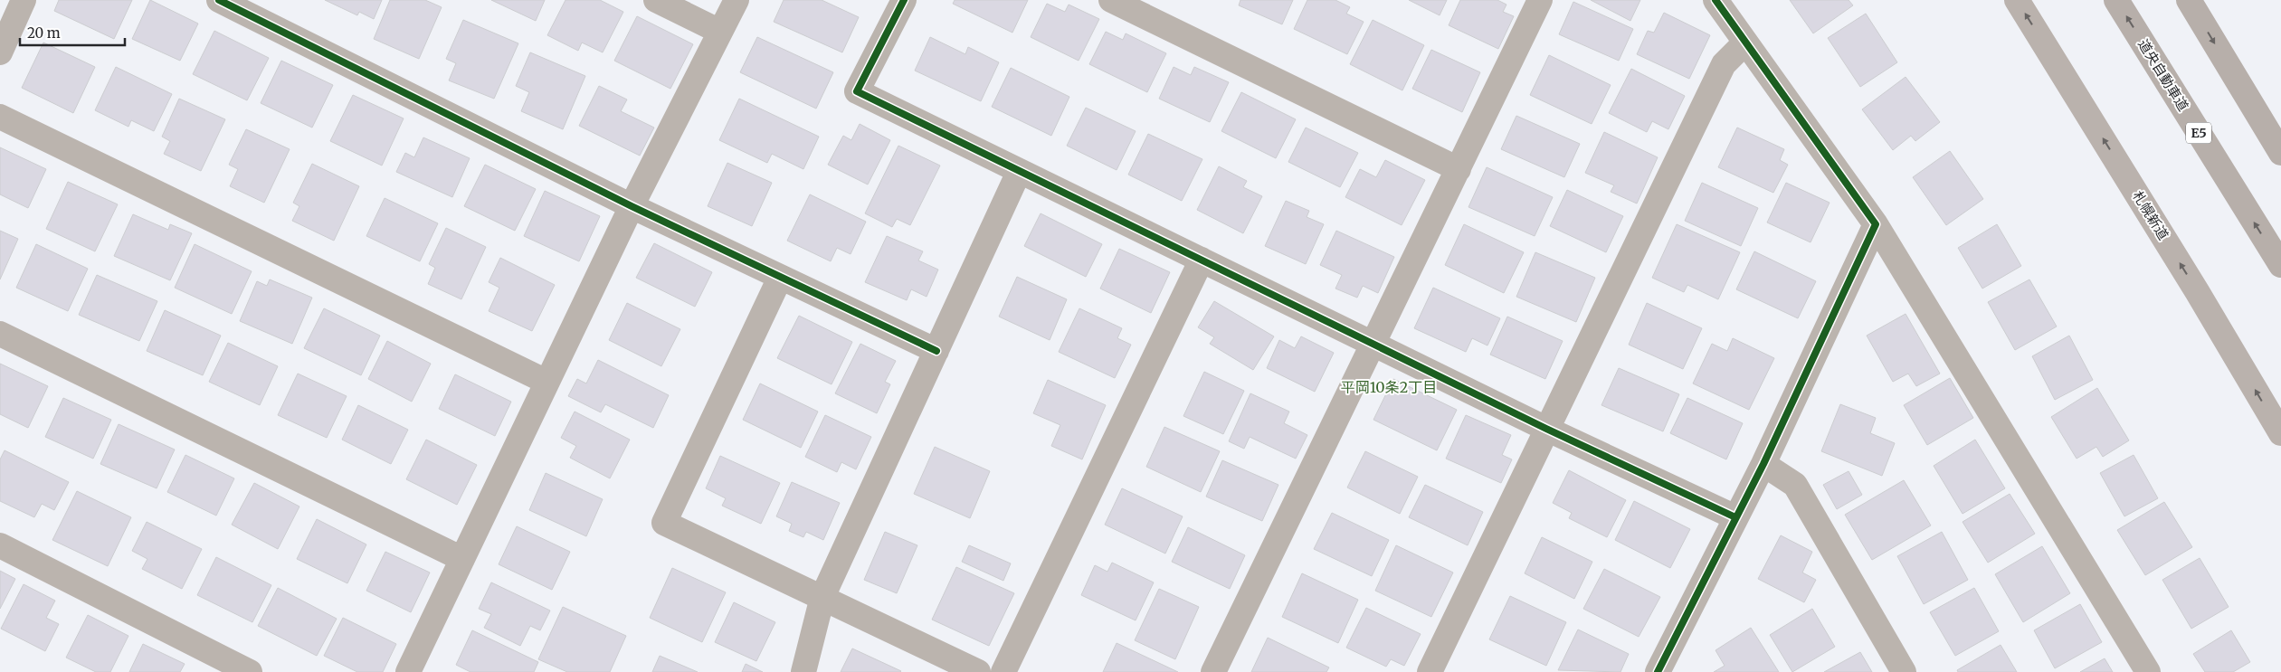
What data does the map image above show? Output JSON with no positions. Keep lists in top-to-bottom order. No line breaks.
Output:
{"streets":{"highway":["道央自動車道","E5"],"street":["札幌新道"]},"one_way":["札幌新道"],"districts":["平岡10条2丁目"],"scale_bar":"20 m"}
